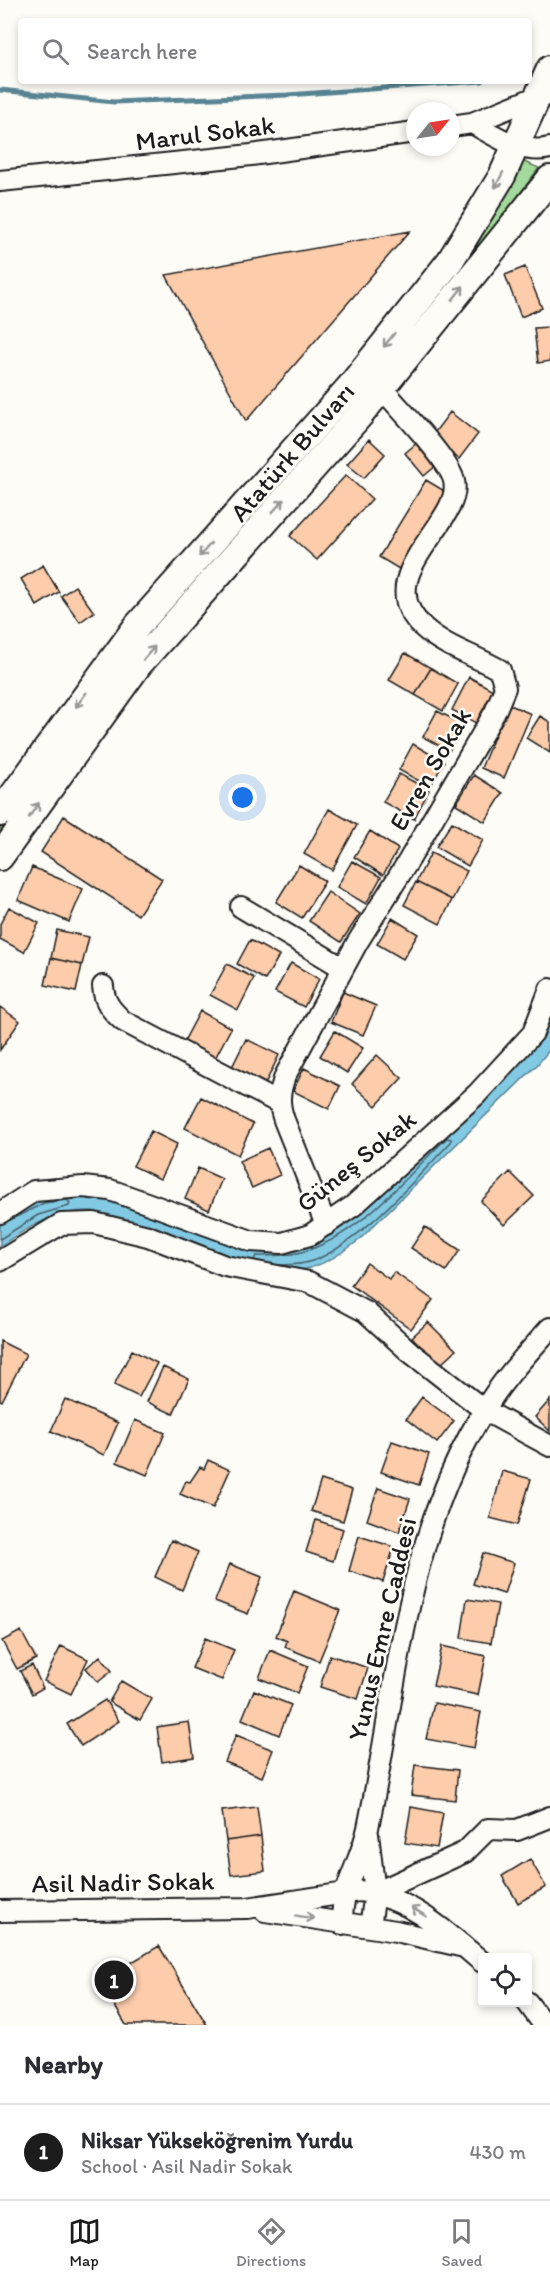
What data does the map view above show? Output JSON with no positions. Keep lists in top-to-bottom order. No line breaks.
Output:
{"streets":{"main road":["Atatürk Bulvarı"],"street":["Marul Sokak","Evren Sokak","Güneş Sokak","Yunus Emre Caddesi","Asil Nadir Sokak"]},"crossings":[["Atatürk Bulvarı","Evren Sokak"],["Yunus Emre Caddesi","Asil Nadir Sokak"]],"north":"top right","page":{"search":"Search here","pins":"1","heading":"Nearby","list":[{"mark":"1","name":"Niksar Yükseköğrenim Yurdu","note":"School · Asil Nadir Sokak","value":"430 m"}],"nav":["Map","Directions","Saved"]}}
